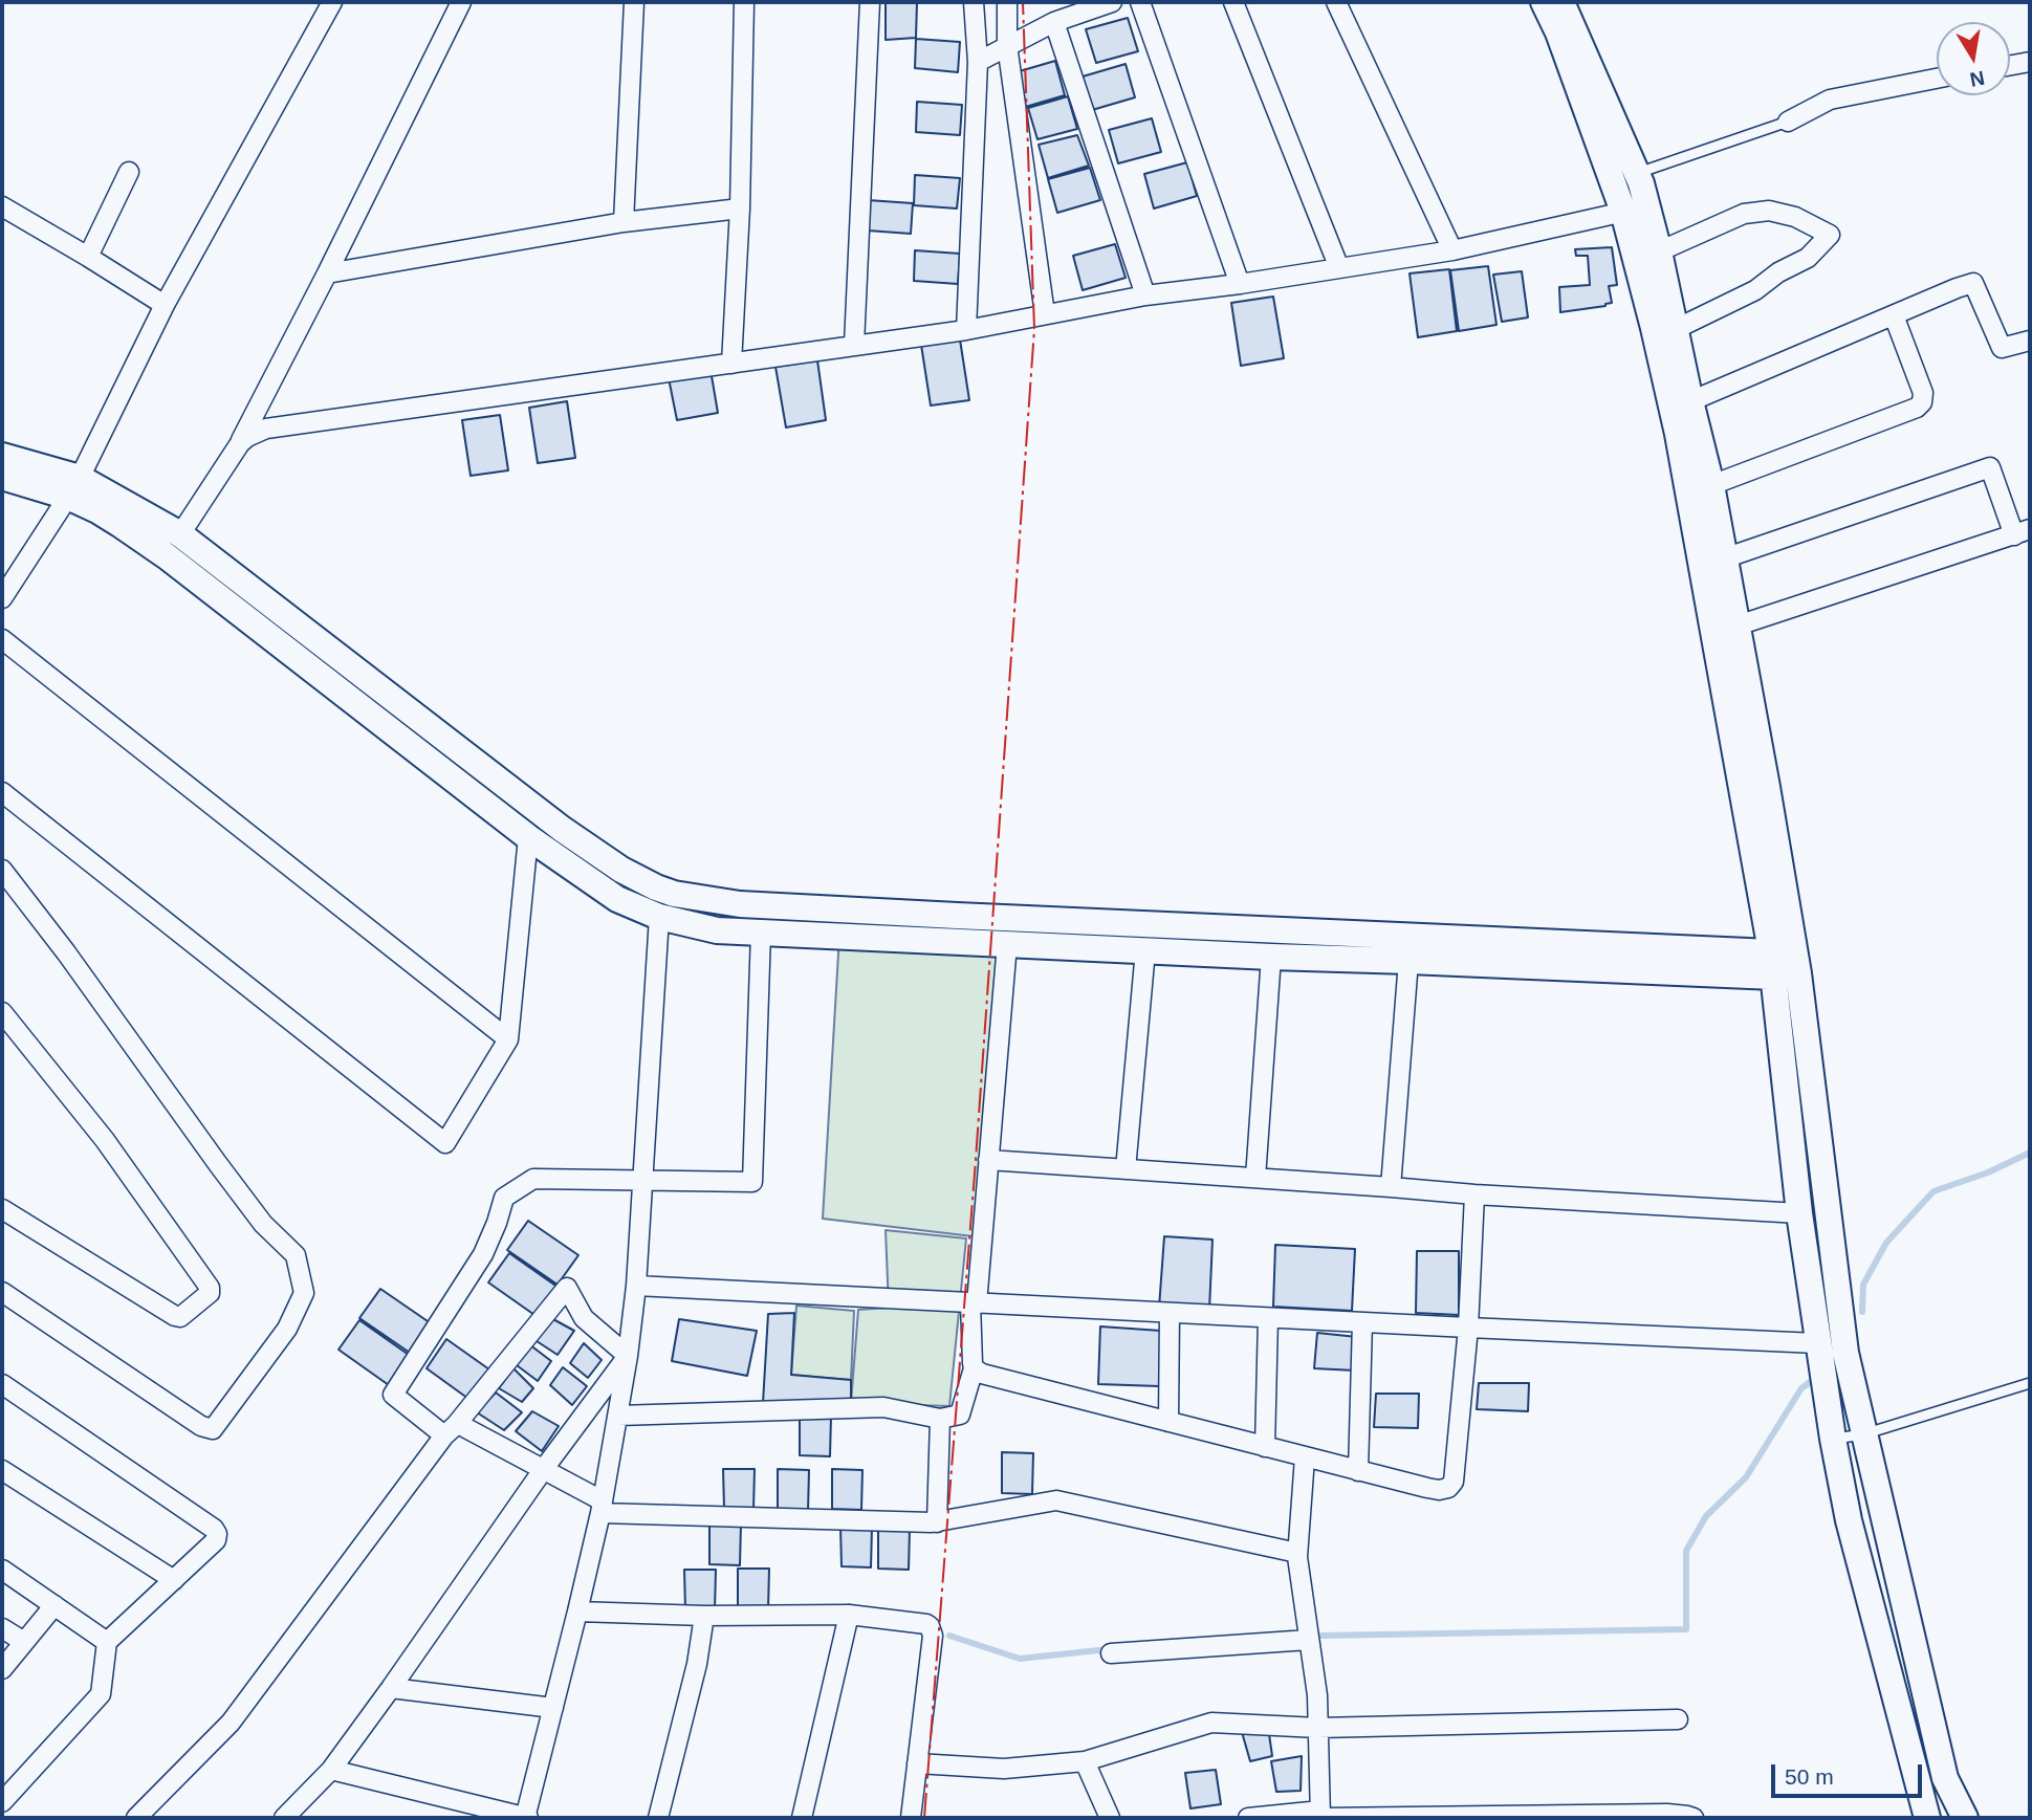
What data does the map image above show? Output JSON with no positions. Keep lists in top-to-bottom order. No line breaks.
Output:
{"scale_bar":"50 m","north":"bottom"}
